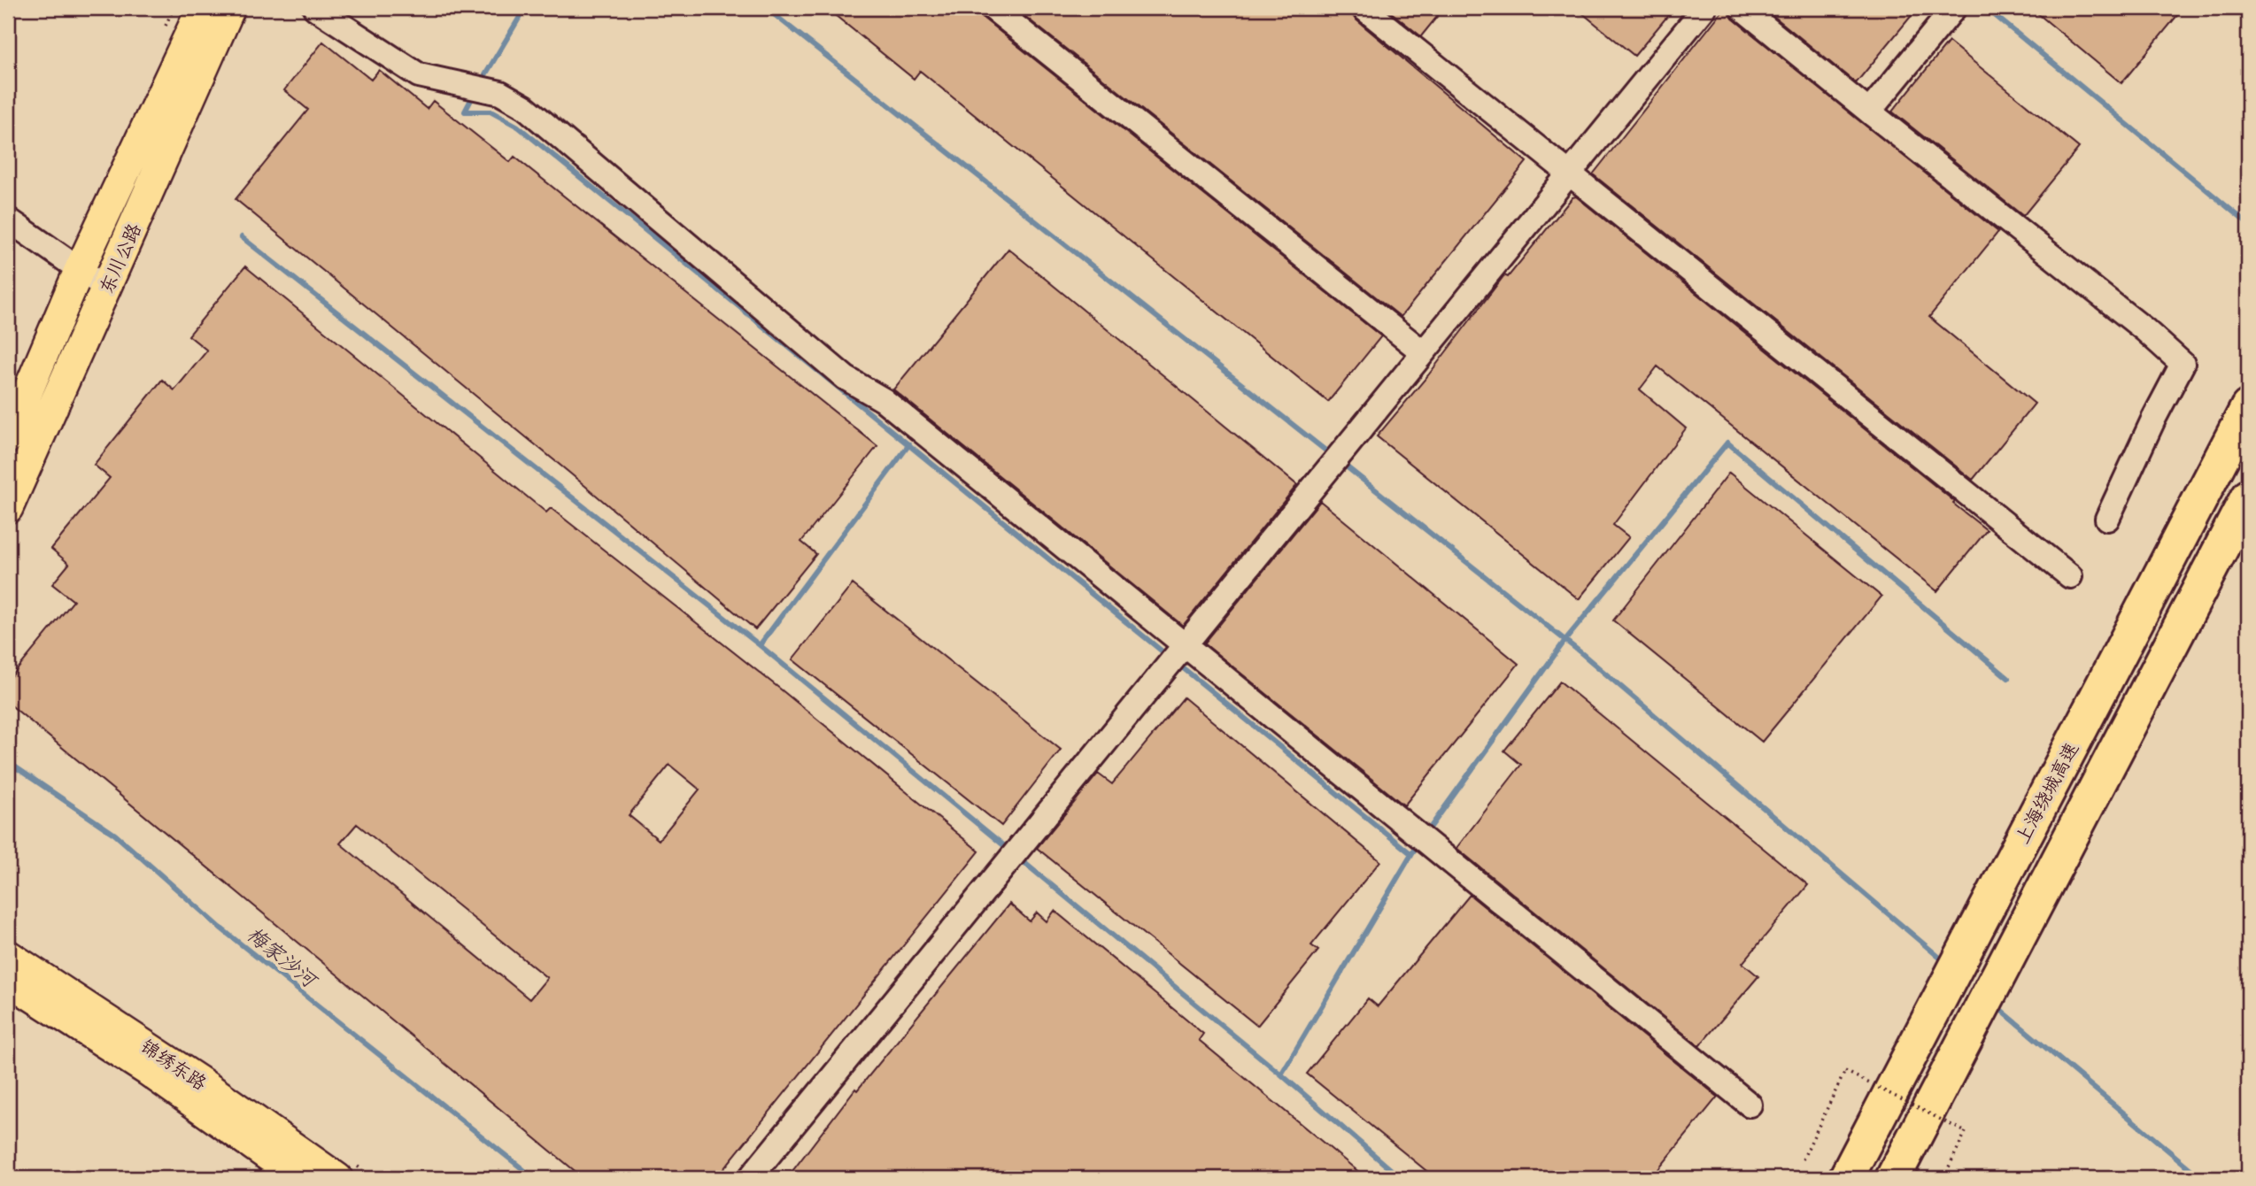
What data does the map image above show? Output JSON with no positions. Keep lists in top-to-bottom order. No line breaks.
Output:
{"streets":{"highway":["上海绕城高速"],"main road":["东川公路","锦绣东路"]},"water":["梅家沙河"]}
